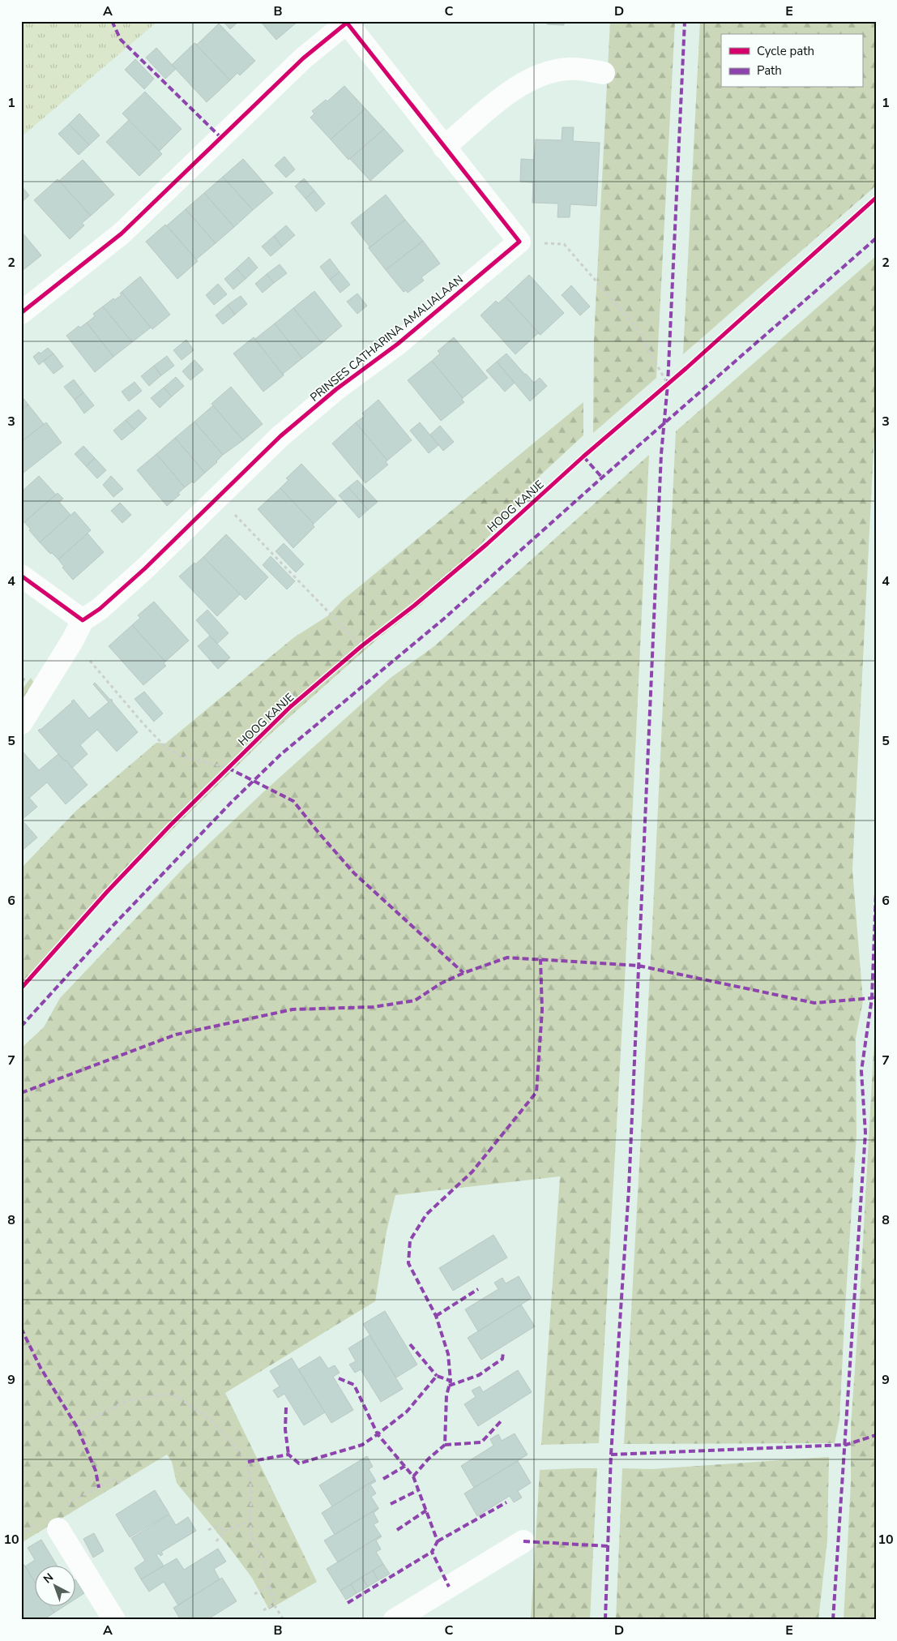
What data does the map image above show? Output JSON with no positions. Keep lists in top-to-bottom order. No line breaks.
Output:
{"streets":{"street":["PRINSES CATHARINA AMALIALAAN"],"cycle path":["HOOG KANJE"]},"legend":["Cycle path","Path"],"north":"top left","grid":{"columns":["A","B","C","D","E"],"rows":["1","2","3","4","5","6","7","8","9","10"]}}
